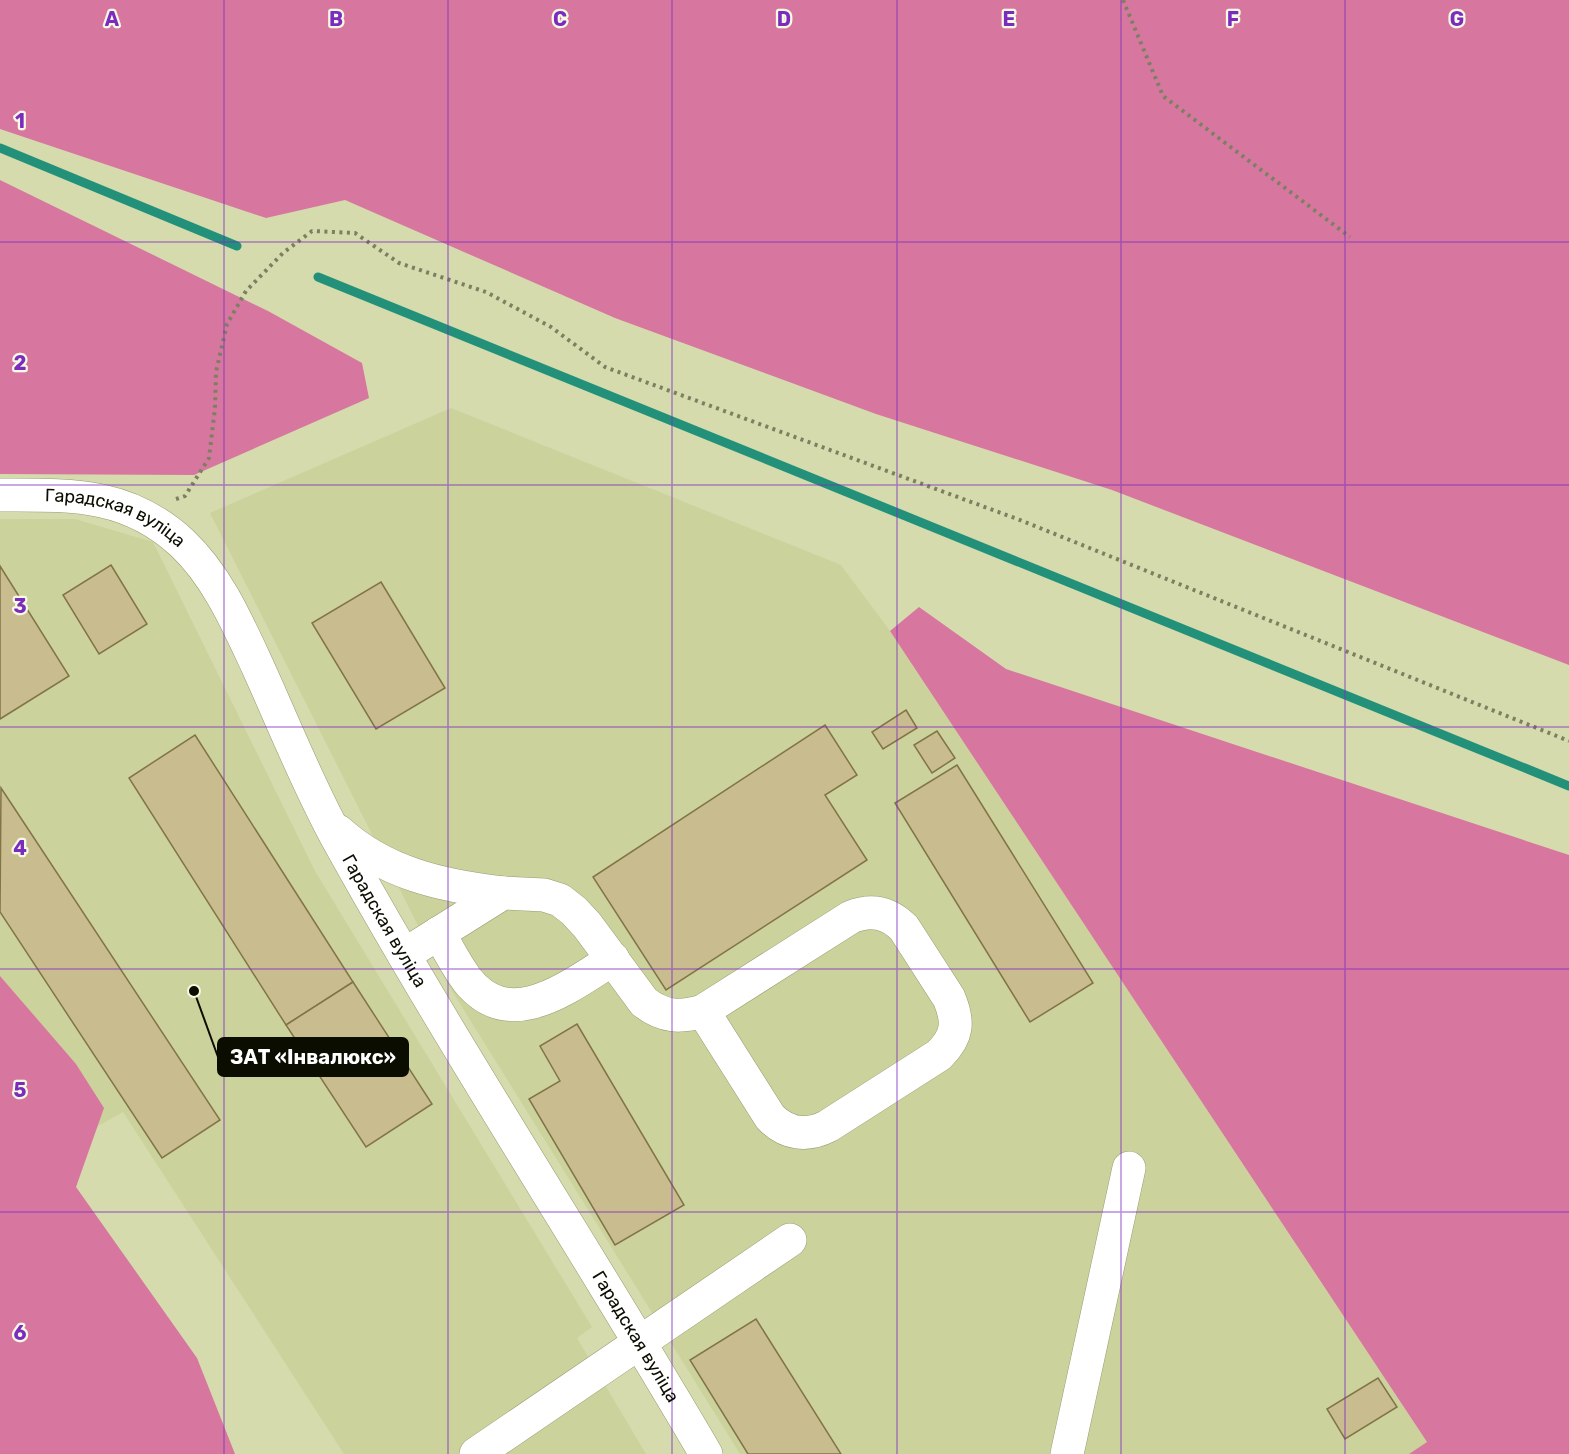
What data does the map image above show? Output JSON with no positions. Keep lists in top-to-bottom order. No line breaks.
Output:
{"streets":{"lane":["Гарадская вуліца"]},"places":["ЗАТ «Інвалюкс»"],"grid":{"columns":["A","B","C","D","E","F","G"],"rows":["1","2","3","4","5","6"]}}
